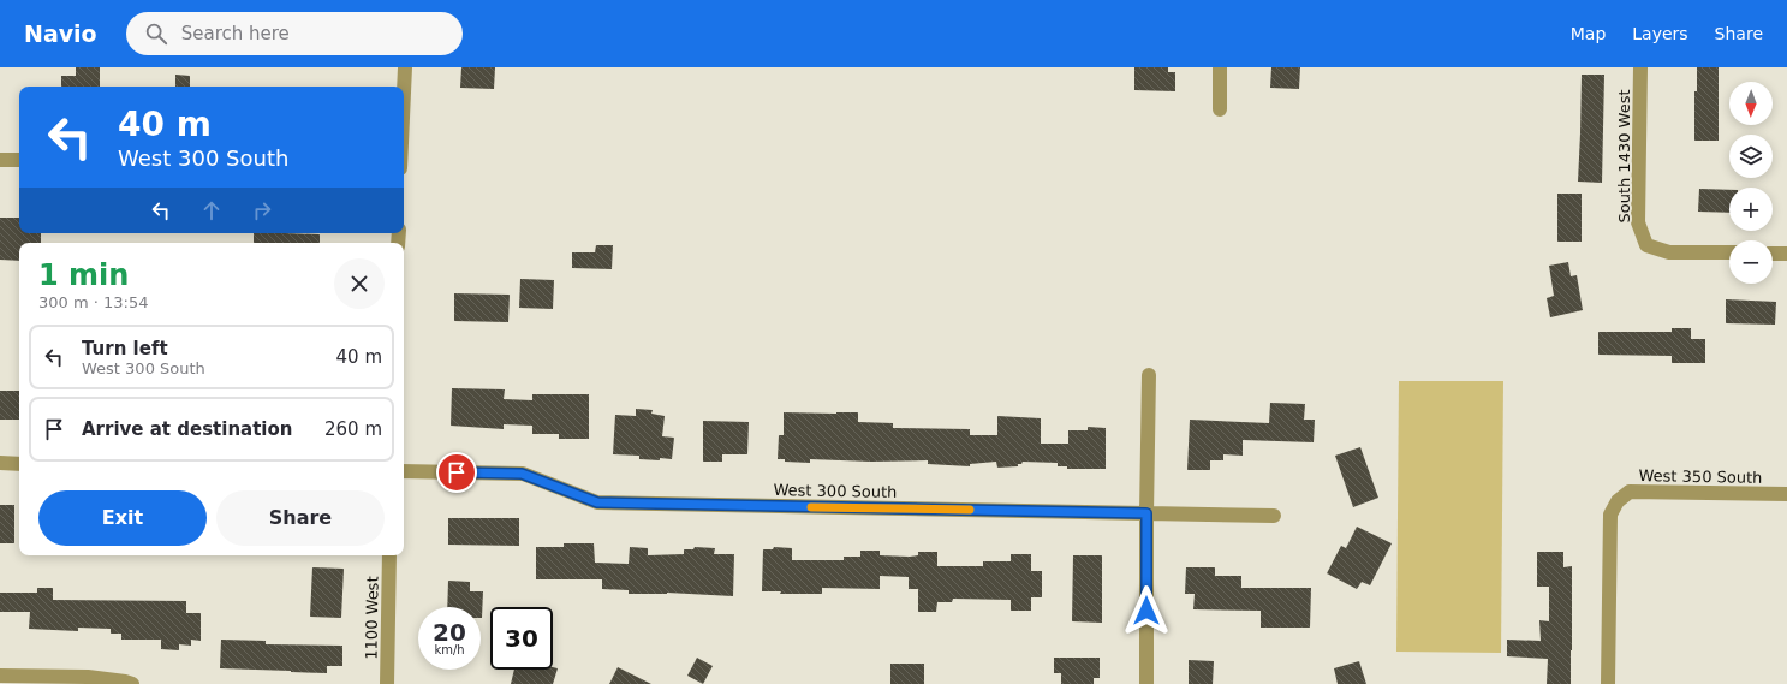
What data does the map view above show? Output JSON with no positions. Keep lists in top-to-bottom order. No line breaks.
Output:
{"streets":{"street":["South 1430 West","West 350 South","West 300 South","1100 West"]},"north":"bottom","page":{"header":"Navio","search":"Search here","nav":["Map","Layers","Share"],"map_buttons":["+","−"],"turn":["40 m","West 300 South"],"heading":["1 min","300 m · 13:54"],"list":[{"name":"Turn left","note":"West 300 South","value":"40 m"},{"name":"Arrive at destination","value":"260 m"}],"buttons":["Exit","Share"],"speed":"20 km/h","limit":"30"}}
